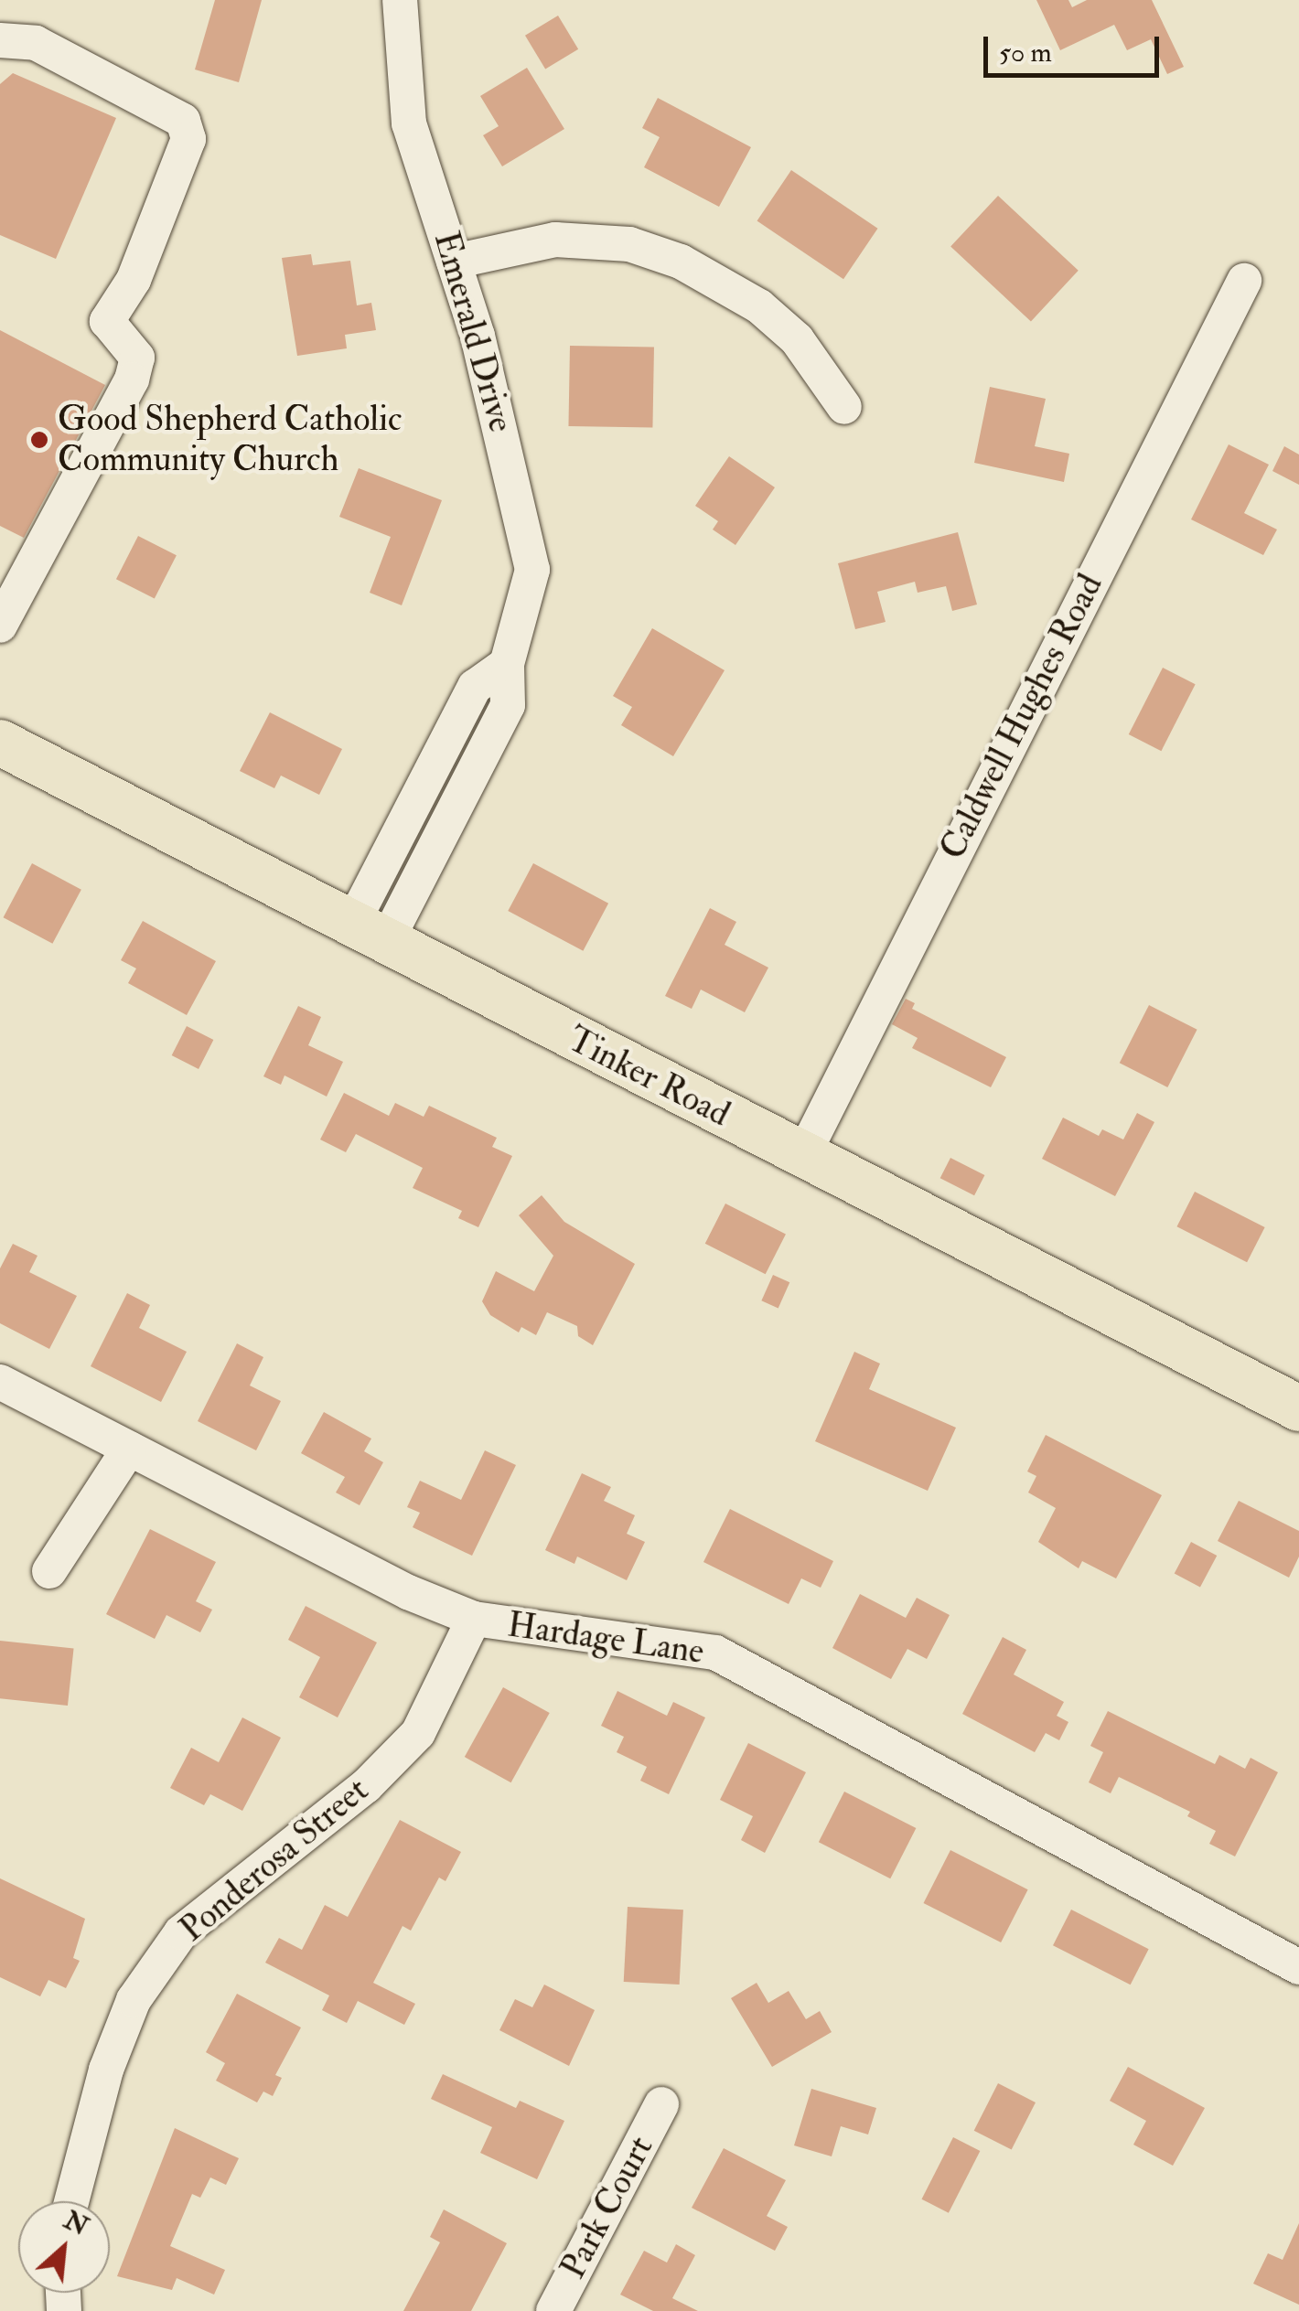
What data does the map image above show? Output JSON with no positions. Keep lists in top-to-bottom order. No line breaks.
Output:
{"streets":{"main road":["Tinker Road"],"street":["Emerald Drive","Caldwell Hughes Road","Hardage Lane","Ponderosa Street","Park Court"]},"crossings":[["Emerald Drive","Tinker Road"],["Caldwell Hughes Road","Tinker Road"],["Hardage Lane","Ponderosa Street"]],"places":["Good Shepherd Catholic Community Church"],"scale_bar":"50 m","north":"top right"}
